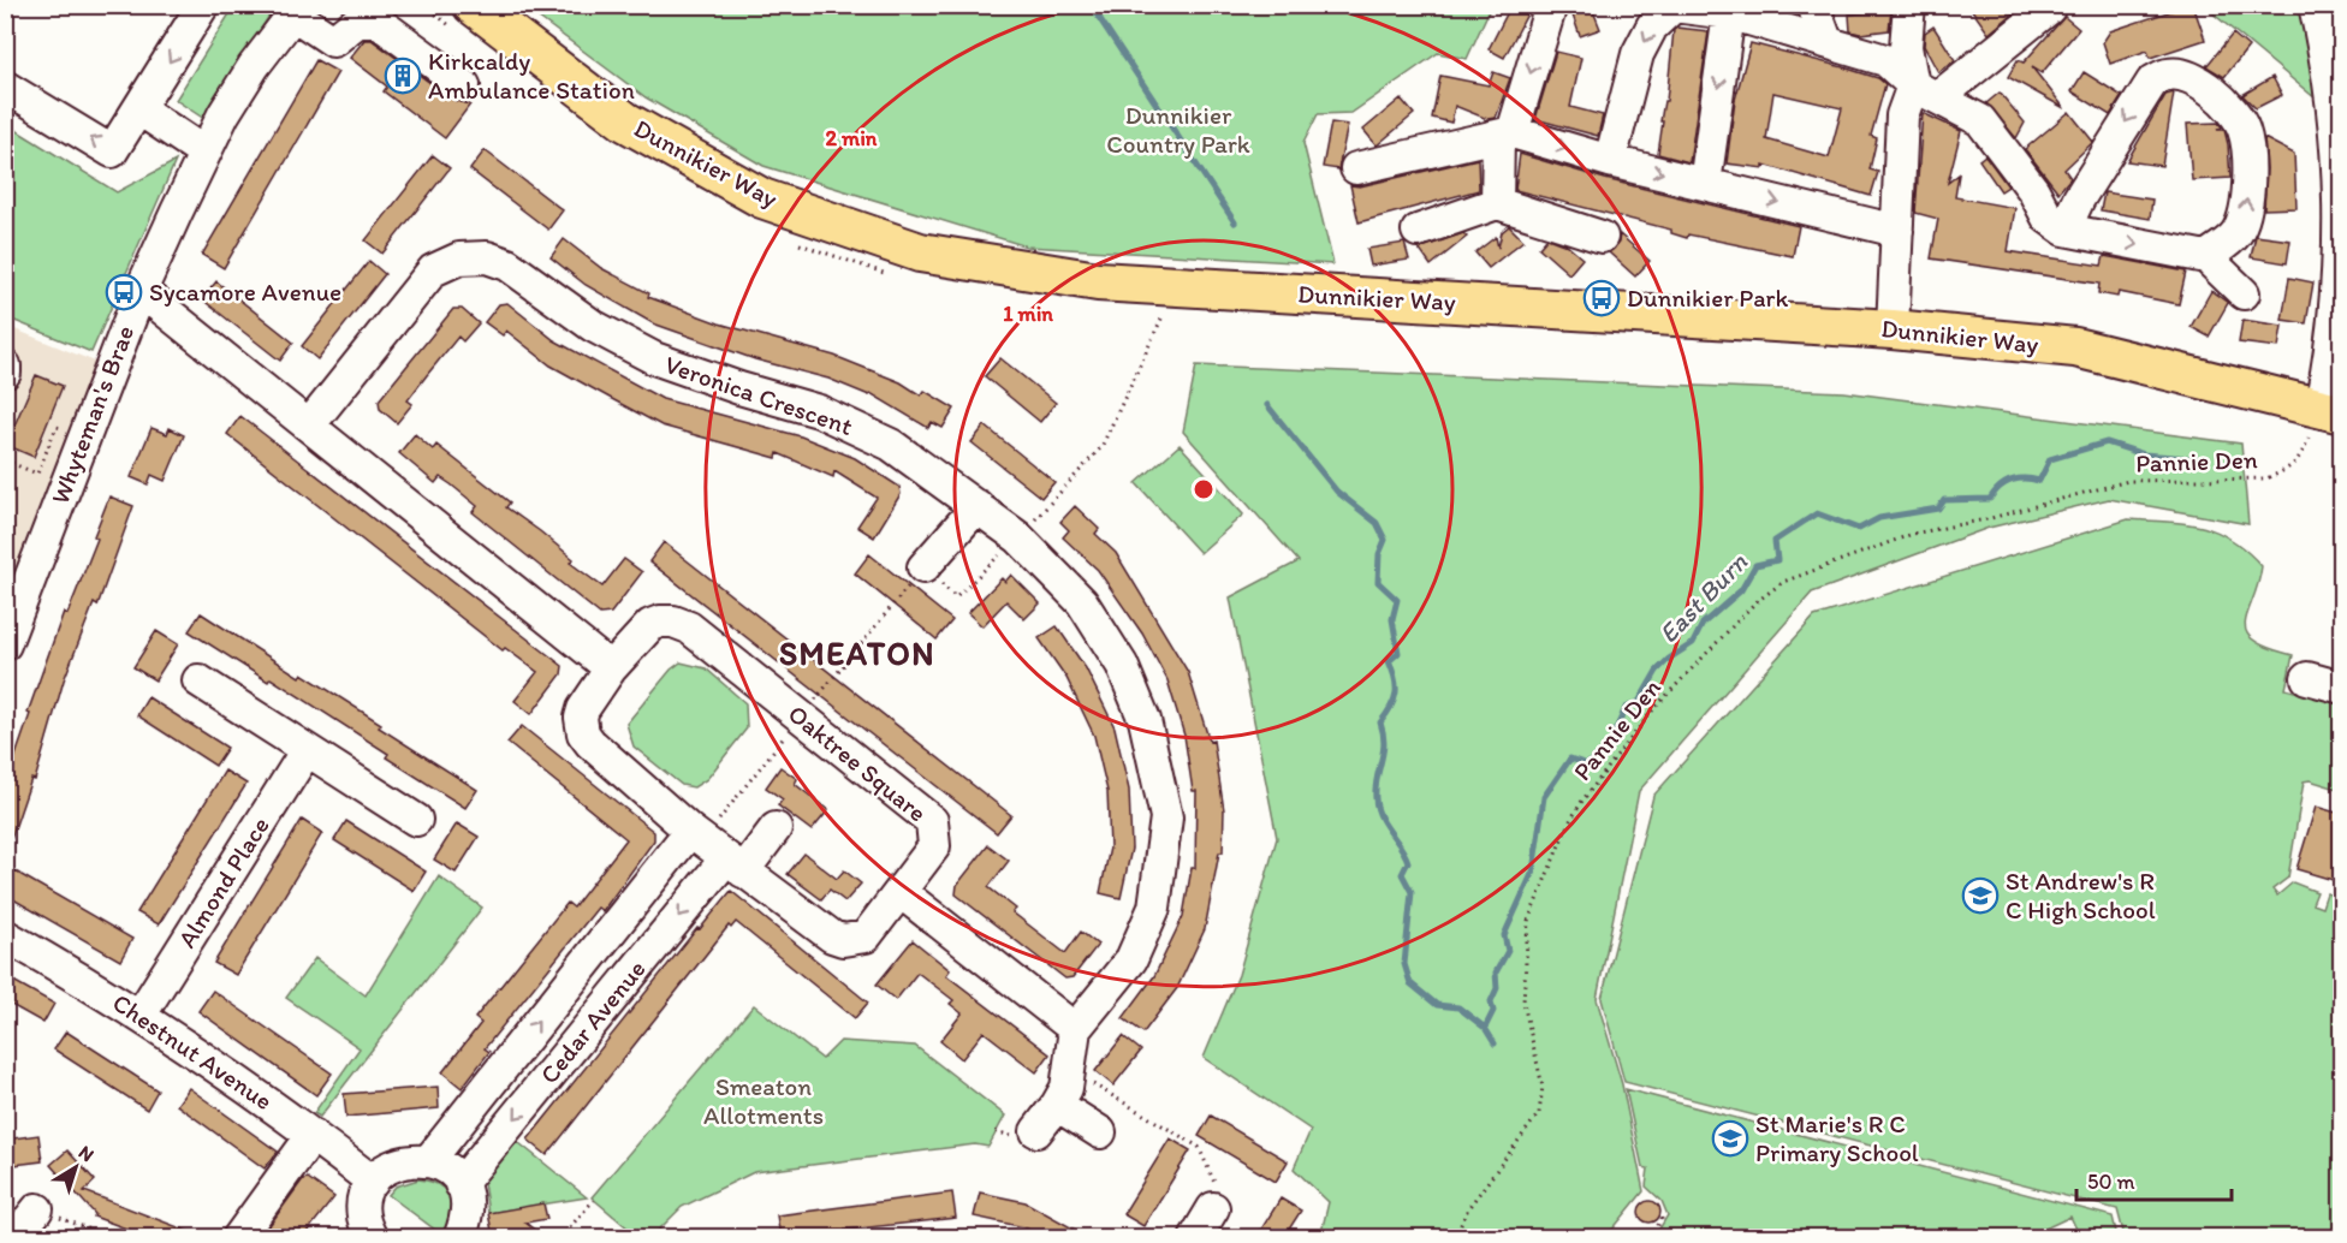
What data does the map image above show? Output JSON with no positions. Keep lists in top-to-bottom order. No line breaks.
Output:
{"streets":{"main road":["Dunnikier Way"],"street":["Veronica Crescent","Whyteman's Brae","Oaktree Square","Almond Place","Cedar Avenue","Chestnut Avenue"],"path":["Pannie Den"]},"crossings":[["Dunnikier Way","Pannie Den"],["Oaktree Square","Cedar Avenue"],["Almond Place","Chestnut Avenue"]],"districts":["SMEATON"],"water":["East Burn"],"parks":["Dunnikier Country Park","Smeaton Allotments"],"places":{"building":["Kirkcaldy Ambulance Station"],"bus stop":["Sycamore Avenue","Dunnikier Park"],"school or university":["St Andrew's R C High School","St Marie's R C Primary School"]},"scale_bar":"50 m","north":"top right","rings":["2 min","1 min"]}
